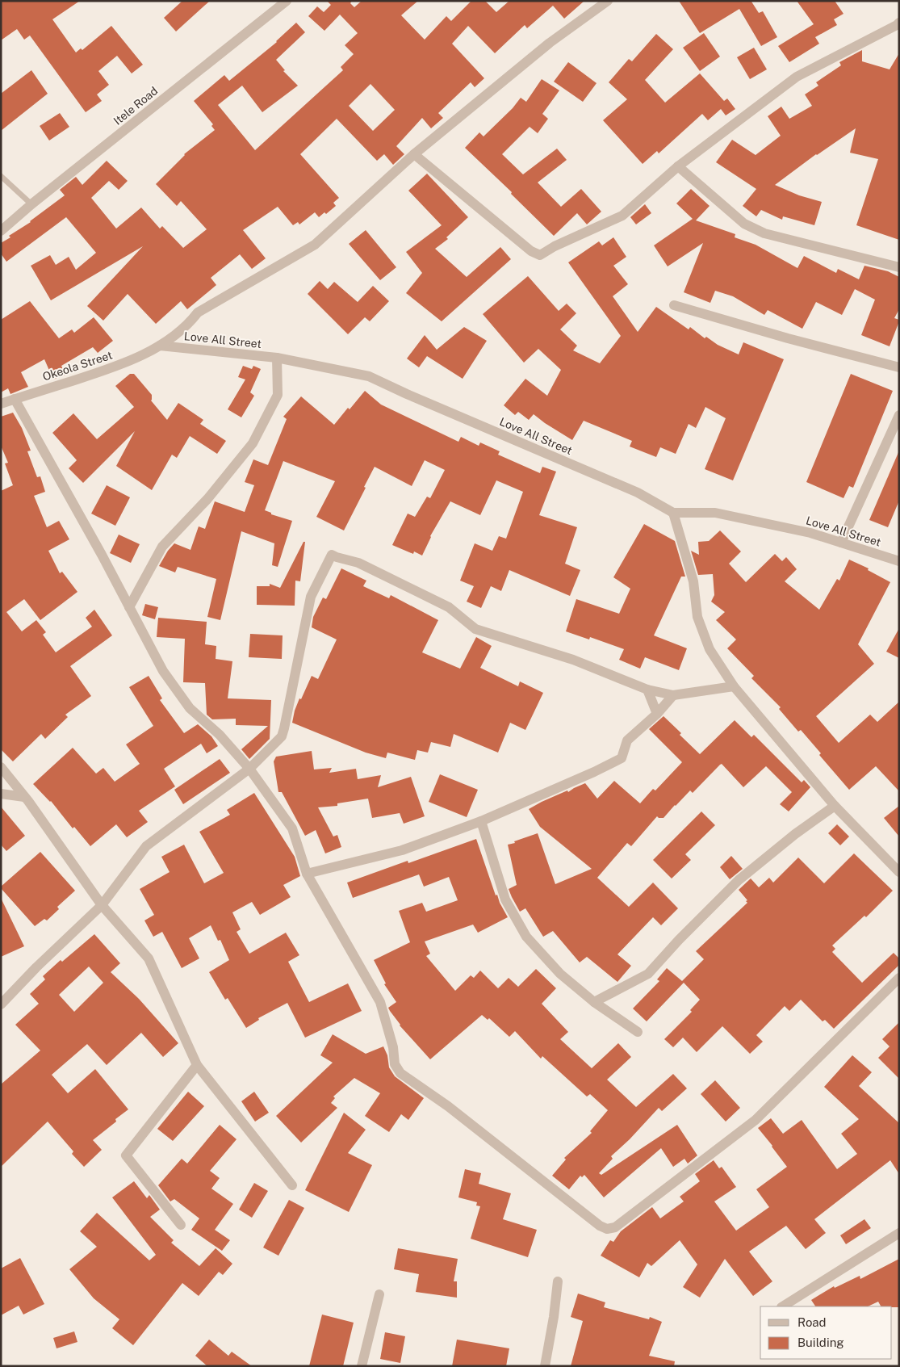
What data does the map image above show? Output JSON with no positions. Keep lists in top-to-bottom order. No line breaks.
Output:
{"streets":{"street":["Itele Road","Love All Street","Okeola Street"]},"crossings":[["Love All Street","Okeola Street"]],"legend":["Road","Building"]}
